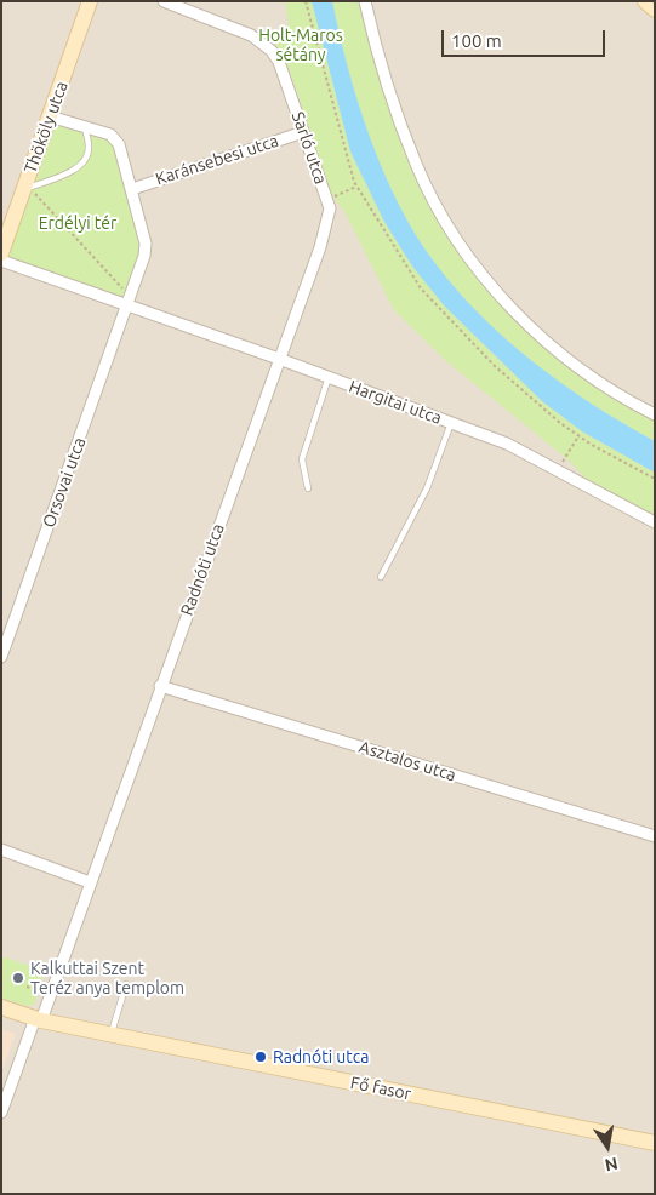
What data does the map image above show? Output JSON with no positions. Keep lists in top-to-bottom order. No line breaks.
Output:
{"streets":{"street":["Thököly utca","Sarló utca","Karánsebesi utca","Hargitai utca","Orsovai utca","Radnóti utca","Asztalos utca","Fő fasor"]},"crossings":[["Sarló utca","Karánsebesi utca"],["Sarló utca","Hargitai utca"],["Sarló utca","Radnóti utca"],["Hargitai utca","Orsovai utca"],["Hargitai utca","Radnóti utca"],["Radnóti utca","Asztalos utca"],["Radnóti utca","Fő fasor"]],"parks":["Holt-Maros sétány","Erdélyi tér"],"places":["Kalkuttai Szent Teréz anya templom","Radnóti utca"],"scale_bar":"100 m","north":"bottom"}
